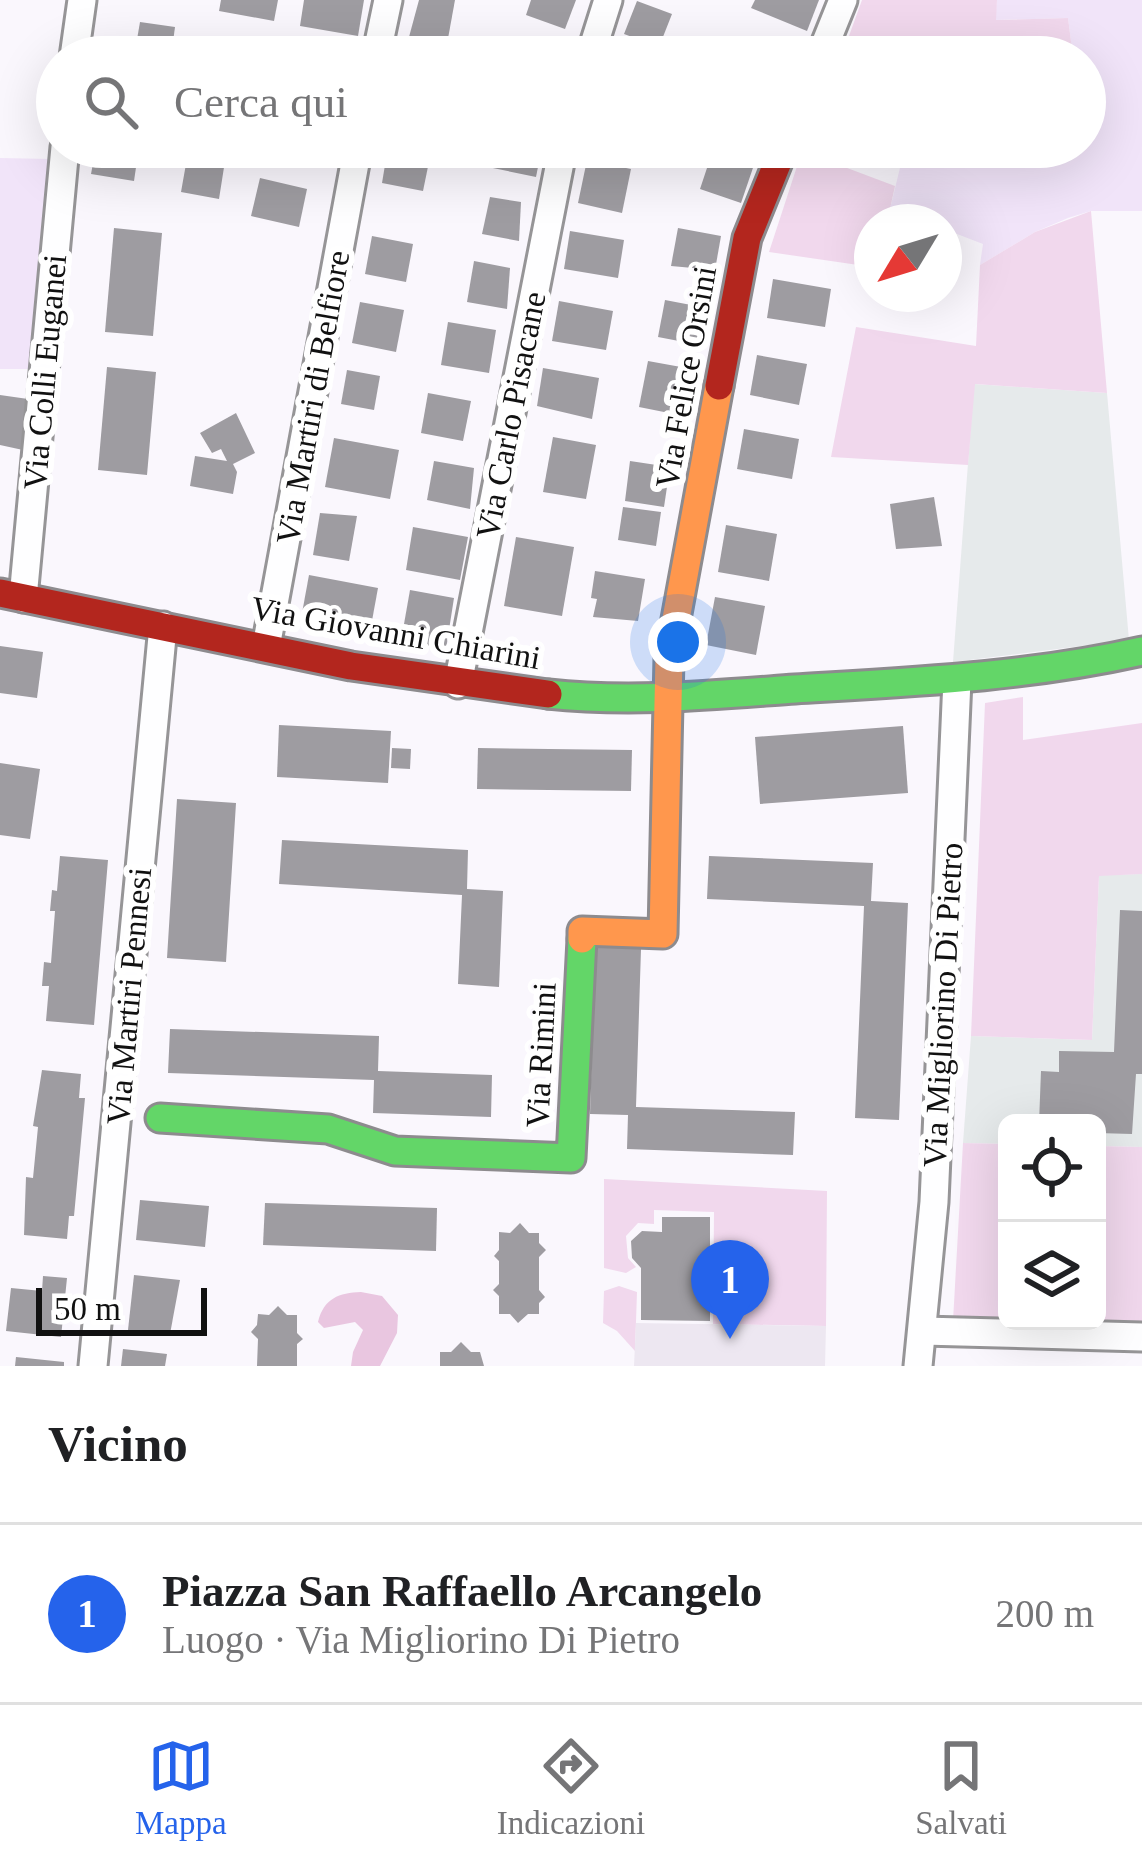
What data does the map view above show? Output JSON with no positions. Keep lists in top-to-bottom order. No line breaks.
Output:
{"streets":{"street":["Via Colli Euganei","Via Felice Orsini","Via Martiri di Belfiore","Via Carlo Pisacane","Via Giovanni Chiarini","Via Martiri Pennesi","Via Migliorino Di Pietro","Via Rimini"]},"crossings":[["Via Colli Euganei","Via Giovanni Chiarini"],["Via Felice Orsini","Via Giovanni Chiarini"],["Via Felice Orsini","Via Rimini"],["Via Martiri di Belfiore","Via Giovanni Chiarini"],["Via Carlo Pisacane","Via Giovanni Chiarini"],["Via Giovanni Chiarini","Via Martiri Pennesi"],["Via Giovanni Chiarini","Via Migliorino Di Pietro"],["Via Giovanni Chiarini","Via Rimini"]],"scale_bar":"50 m","north":"bottom left","page":{"search":"Cerca qui","pins":"1","scale":"50 m","heading":"Vicino","list":[{"mark":"1","name":"Piazza San Raffaello Arcangelo","note":"Luogo · Via Migliorino Di Pietro","value":"200 m"}],"nav":["Mappa","Indicazioni","Salvati"]}}
